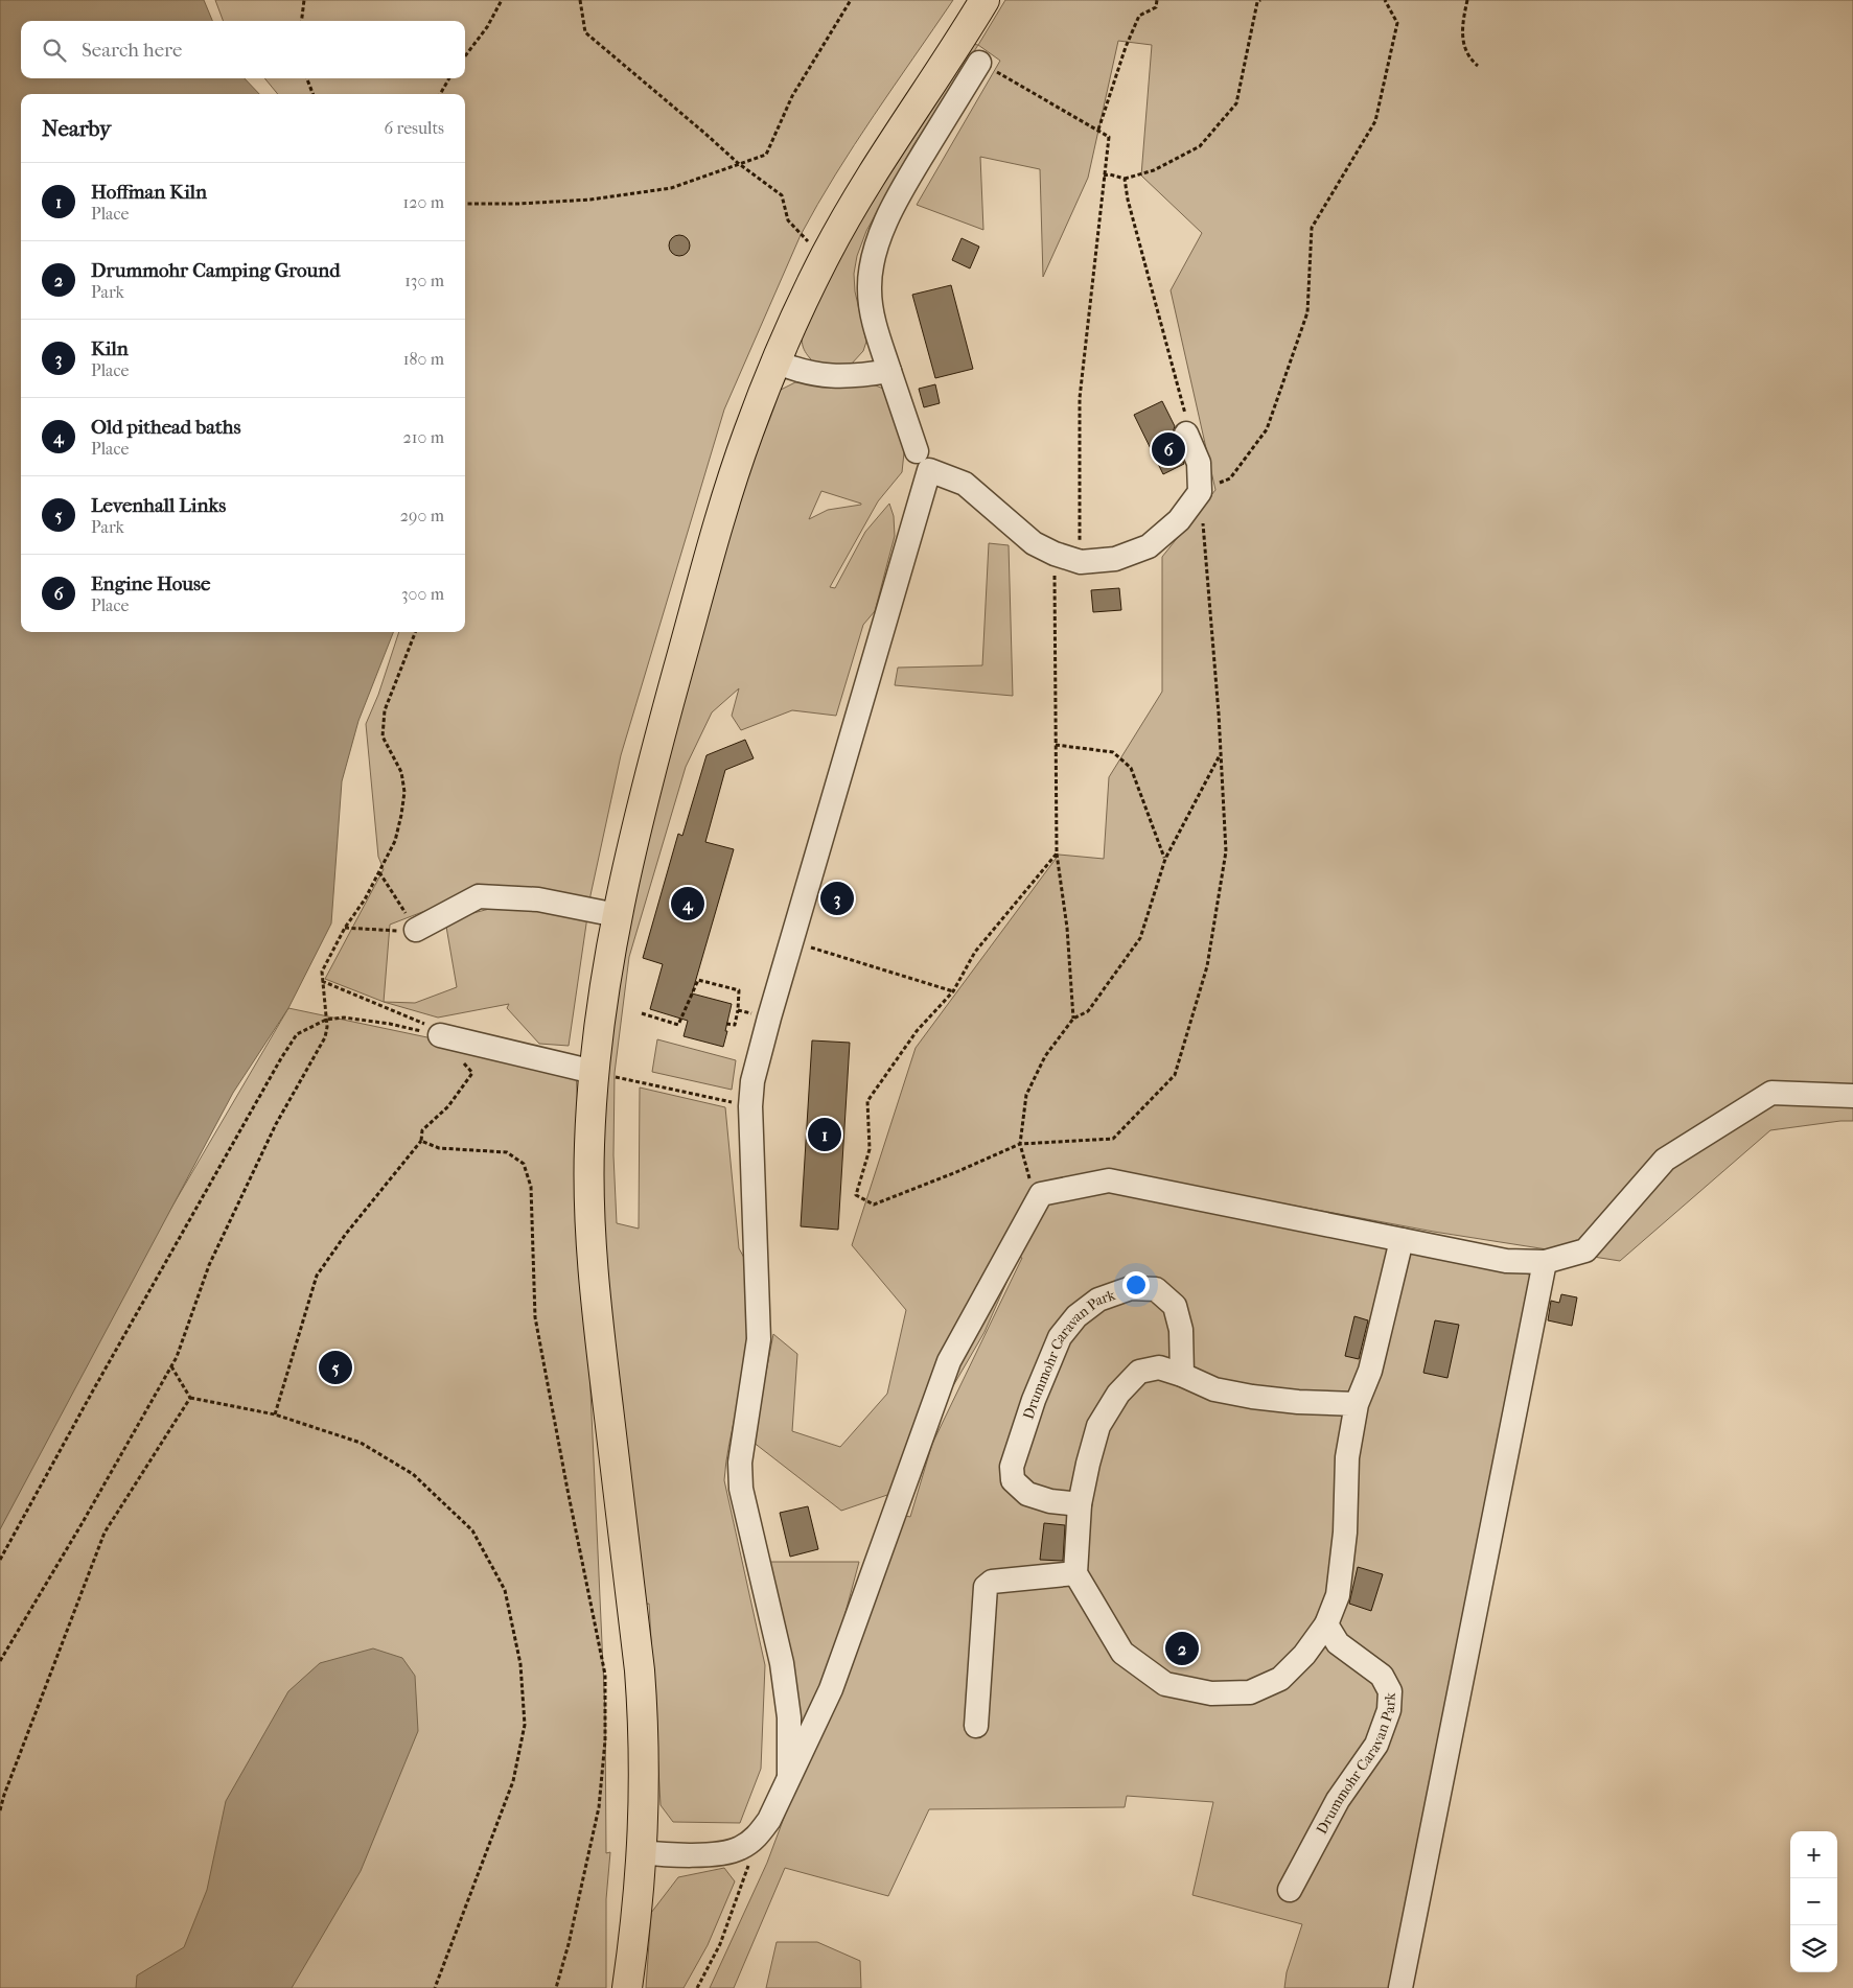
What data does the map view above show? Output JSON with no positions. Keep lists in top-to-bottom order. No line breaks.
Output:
{"streets":{"street":["Drummohr Caravan Park"]},"page":{"search":"Search here","heading":["Nearby","6 results"],"list":[{"mark":"1","name":"Hoffman Kiln","note":"Place","value":"120 m"},{"mark":"2","name":"Drummohr Camping Ground","note":"Park","value":"130 m"},{"mark":"3","name":"Kiln","note":"Place","value":"180 m"},{"mark":"4","name":"Old pithead baths","note":"Place","value":"210 m"},{"mark":"5","name":"Levenhall Links","note":"Park","value":"290 m"},{"mark":"6","name":"Engine House","note":"Place","value":"300 m"}],"pins":["6","3","4","1","5","2"],"map_buttons":["+","−"]}}
